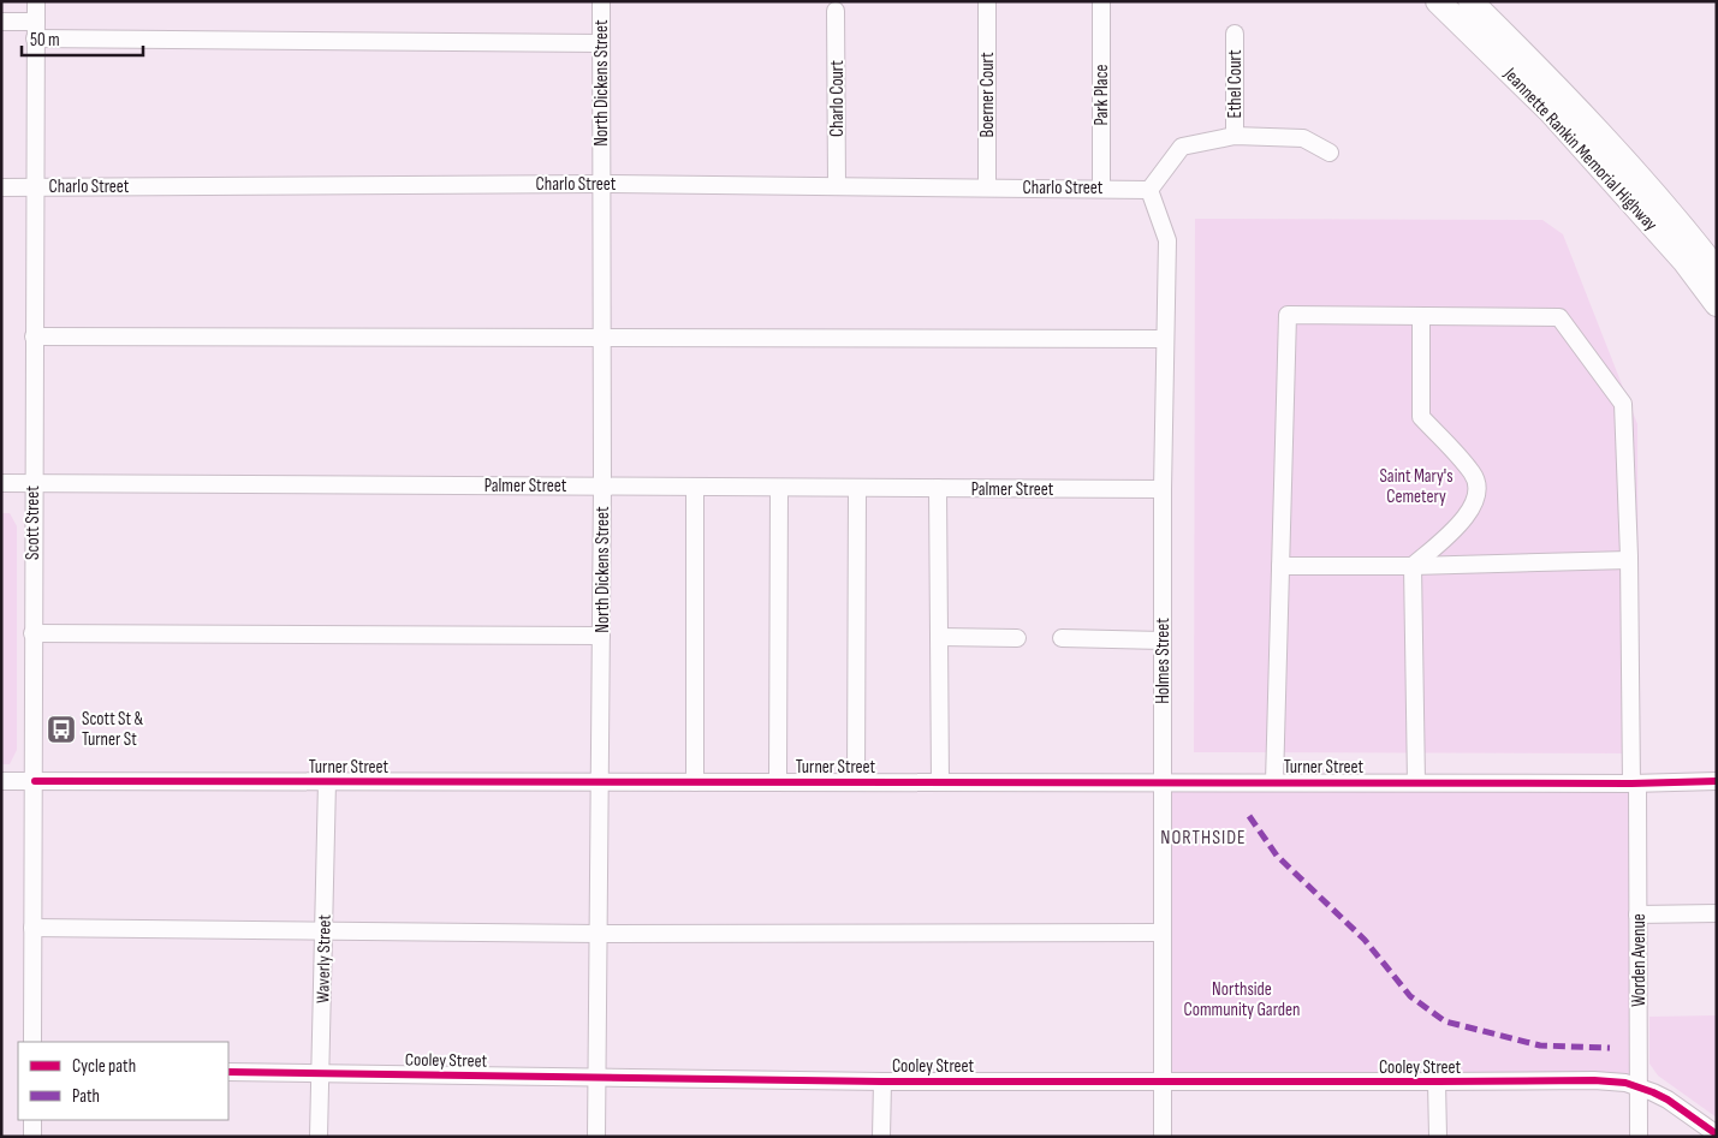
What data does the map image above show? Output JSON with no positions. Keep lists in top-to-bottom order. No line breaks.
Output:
{"streets":{"highway":["Jeannette Rankin Memorial Highway"],"street":["North Dickens Street","Ethel Court","Boerner Court","Park Place","Charlo Court","Charlo Street","Palmer Street","Scott Street","Holmes Street","Turner Street","Waverly Street","Worden Avenue","Cooley Street"]},"crossings":[["North Dickens Street","Charlo Street"],["North Dickens Street","Palmer Street"],["North Dickens Street","Turner Street"],["North Dickens Street","Cooley Street"],["Boerner Court","Charlo Street"],["Park Place","Charlo Street"],["Charlo Court","Charlo Street"],["Charlo Street","Scott Street"],["Charlo Street","Holmes Street"],["Palmer Street","Scott Street"],["Palmer Street","Holmes Street"],["Scott Street","Turner Street"],["Holmes Street","Turner Street"],["Holmes Street","Cooley Street"],["Turner Street","Waverly Street"],["Turner Street","Worden Avenue"],["Waverly Street","Cooley Street"],["Worden Avenue","Cooley Street"]],"districts":["NORTHSIDE"],"parks":["Saint Mary's Cemetery","Northside Community Garden"],"places":{"bus stop":["Scott St & Turner St"]},"legend":["Cycle path","Path"],"scale_bar":"50 m"}
